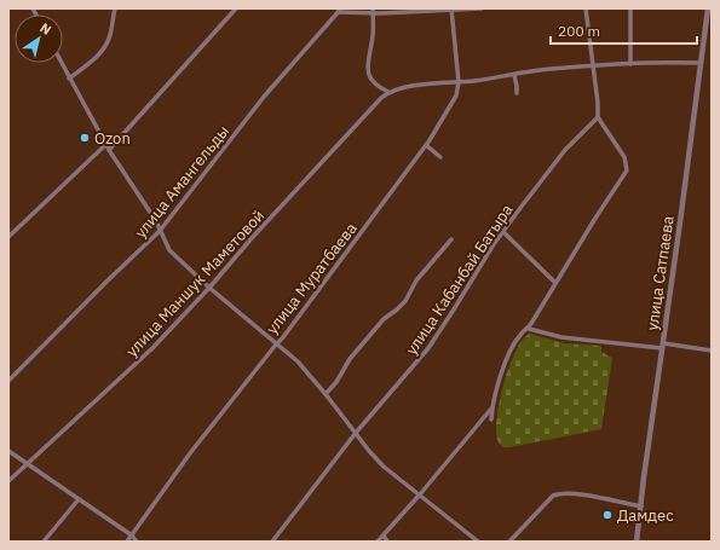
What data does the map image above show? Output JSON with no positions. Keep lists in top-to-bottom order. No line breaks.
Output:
{"streets":{"street":["улица Амангельды","улица Сатпаева","улица Муратбаева","улица Кабанбай Батыра","улица Маншук Маметовой"]},"places":["Ozon","Дамдес"],"scale_bar":"200 m","north":"top right"}
